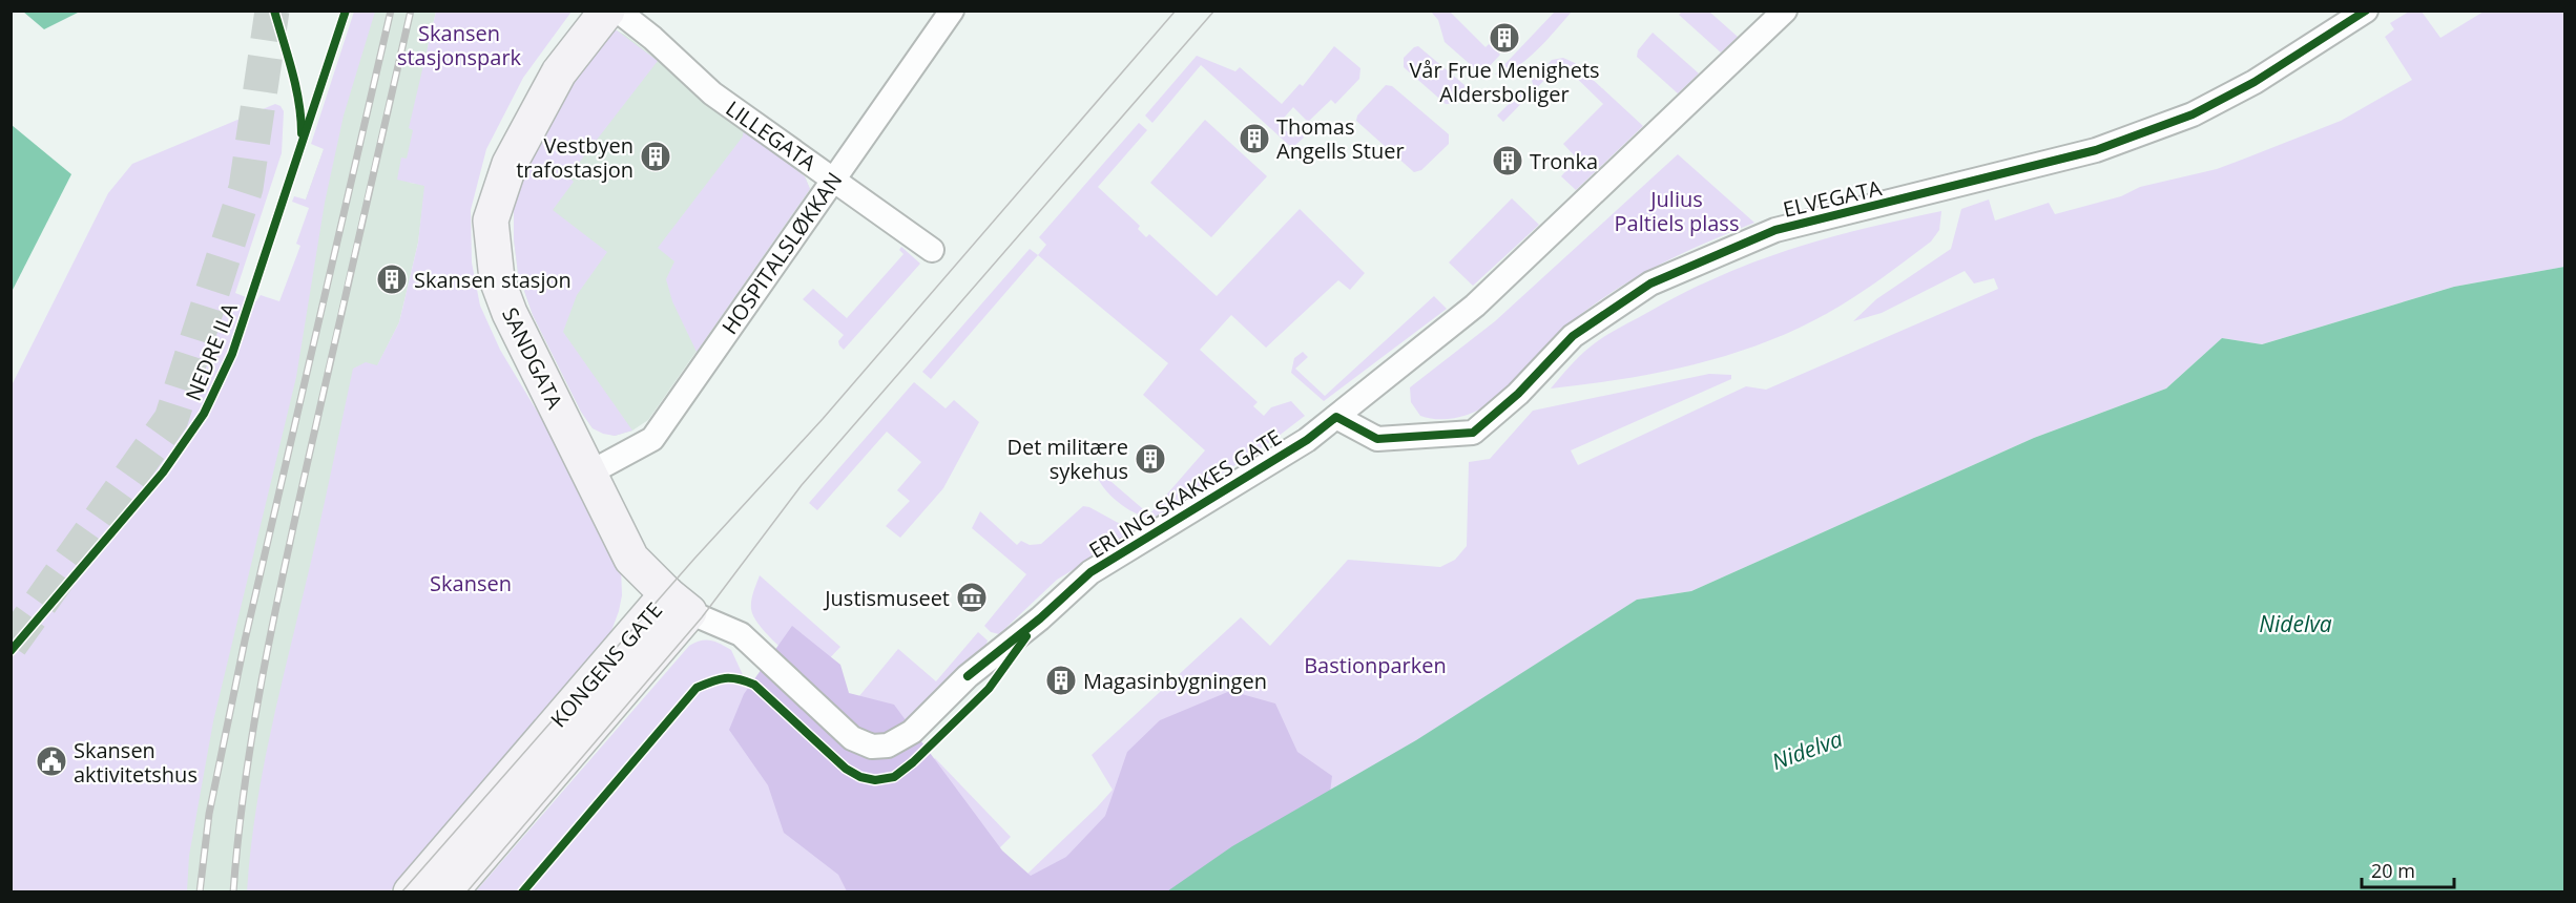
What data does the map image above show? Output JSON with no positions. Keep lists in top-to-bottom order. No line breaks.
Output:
{"streets":{"main road":["SANDGATA","KONGENS GATE"],"street":["LILLEGATA","ELVEGATA","HOSPITALSLØKKAN","ERLING SKAKKES GATE"],"cycle path":["NEDRE ILA"]},"crossings":[["LILLEGATA","HOSPITALSLØKKAN"],["ELVEGATA","ERLING SKAKKES GATE"],["HOSPITALSLØKKAN","SANDGATA"],["SANDGATA","ERLING SKAKKES GATE"],["SANDGATA","KONGENS GATE"],["ERLING SKAKKES GATE","KONGENS GATE"]],"water":["Nidelva"],"parks":["Skansen stasjonspark","Julius Paltiels plass","Skansen","Bastionparken"],"places":{"building":["Vår Frue Menighets Aldersboliger","Thomas Angells Stuer","Vestbyen trafostasjon","Tronka","Skansen stasjon","Det militære sykehus","Magasinbygningen"],"museum":["Justismuseet"],"public building":["Skansen aktivitetshus"]},"scale_bar":"20 m"}
